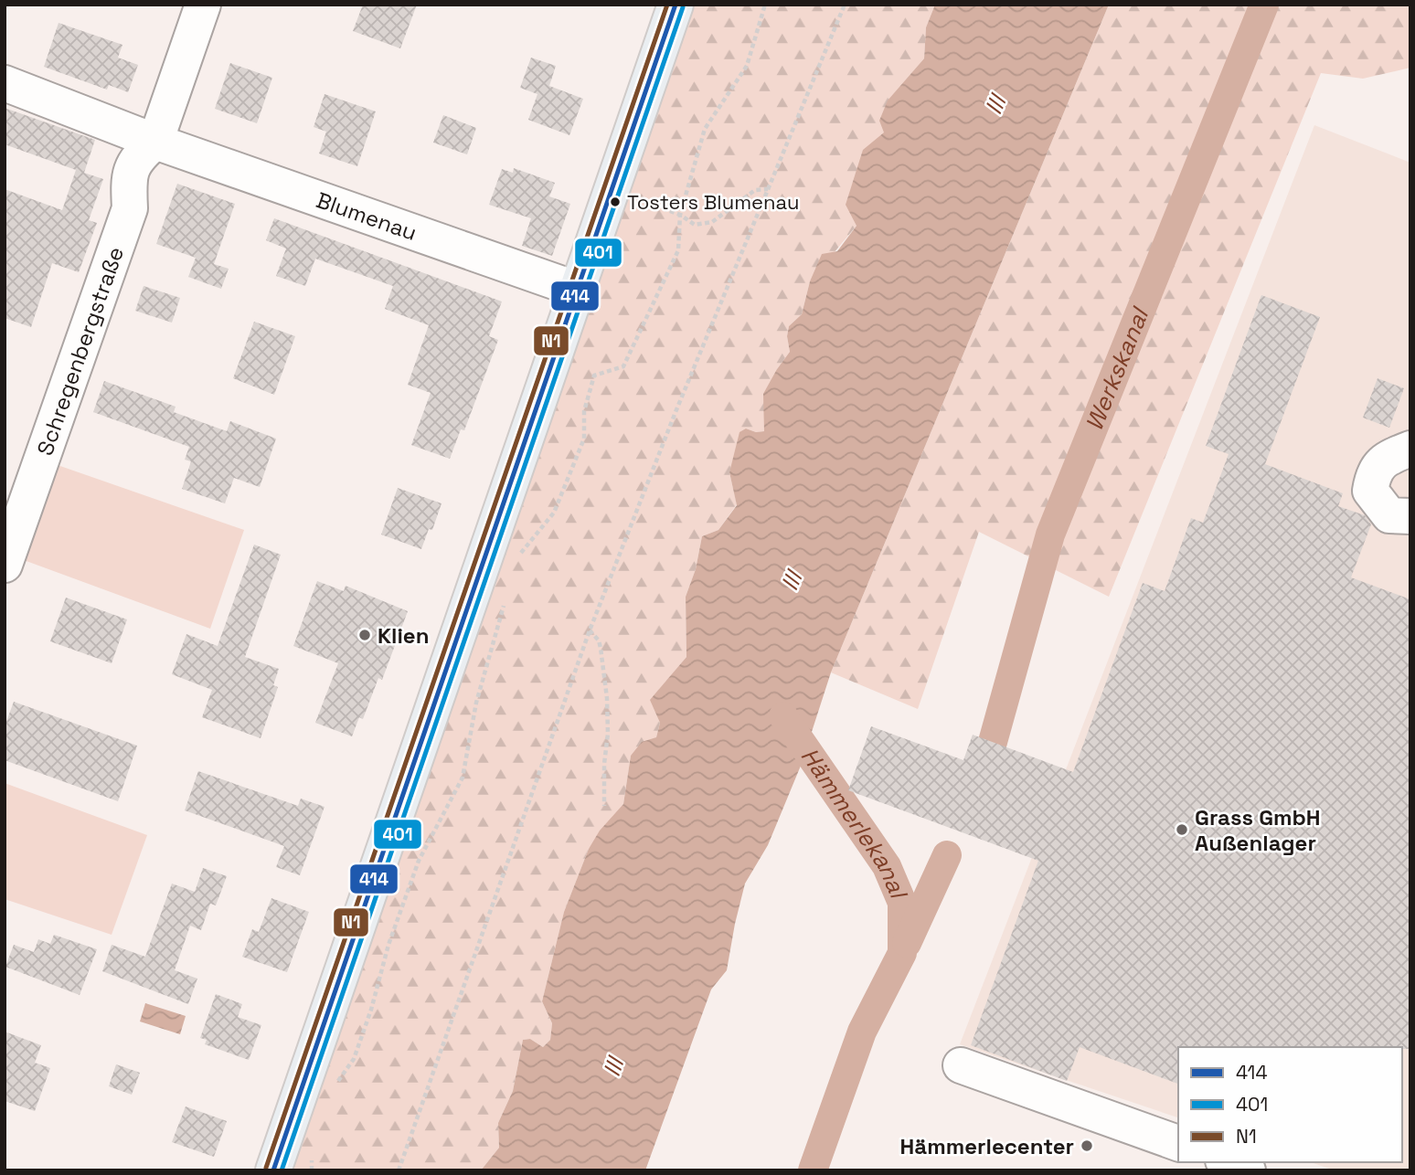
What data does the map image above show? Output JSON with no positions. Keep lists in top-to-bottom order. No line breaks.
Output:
{"streets":{"street":["Blumenau","Schregenbergstraße"]},"crossings":[["Blumenau","Schregenbergstraße"]],"water":["Ill","Werkskanal","Hämmerlekanal"],"places":["Tosters Blumenau","Klien","Grass GmbH Außenlager","Hämmerlecenter"],"lines":["transit line 414","transit line N1","transit line 401"],"legend":["414","401","N1"]}
